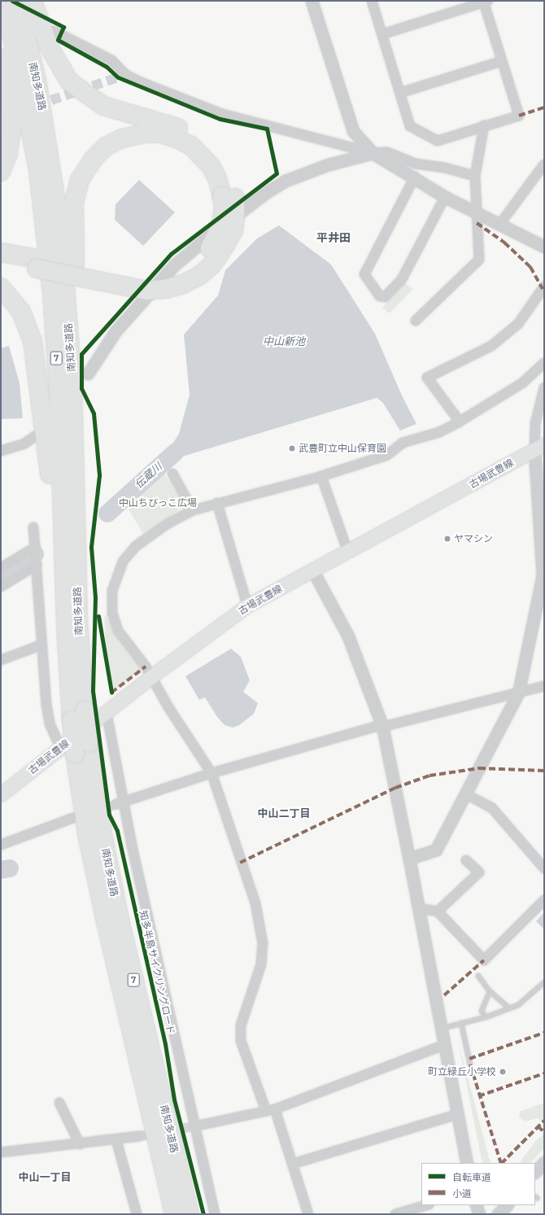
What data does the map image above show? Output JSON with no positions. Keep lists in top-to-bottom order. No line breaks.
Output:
{"streets":{"highway":["南知多道路","7"],"main road":["古場武豊線"],"cycle path":["知多半島サイクリングロード"]},"crossings":[["南知多道路","古場武豊線"]],"districts":["平井田","中山二丁目","中山一丁目"],"water":["中山新池","伝蔵川"],"parks":["中山ちびっこ広場"],"places":["武豊町立中山保育園","ヤマシン","町立緑丘小学校"],"legend":["自転車道","小道"]}
